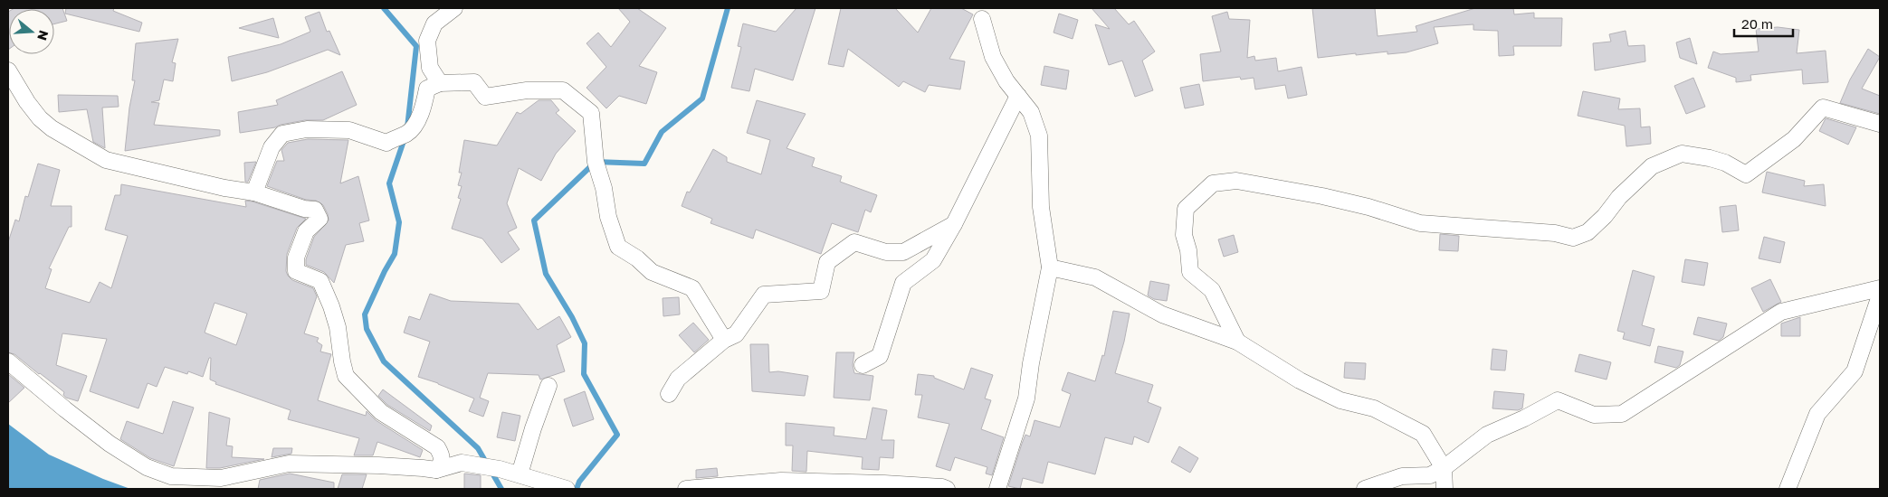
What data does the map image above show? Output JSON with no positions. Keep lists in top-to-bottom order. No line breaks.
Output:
{"scale_bar":"20 m","north":"right"}
